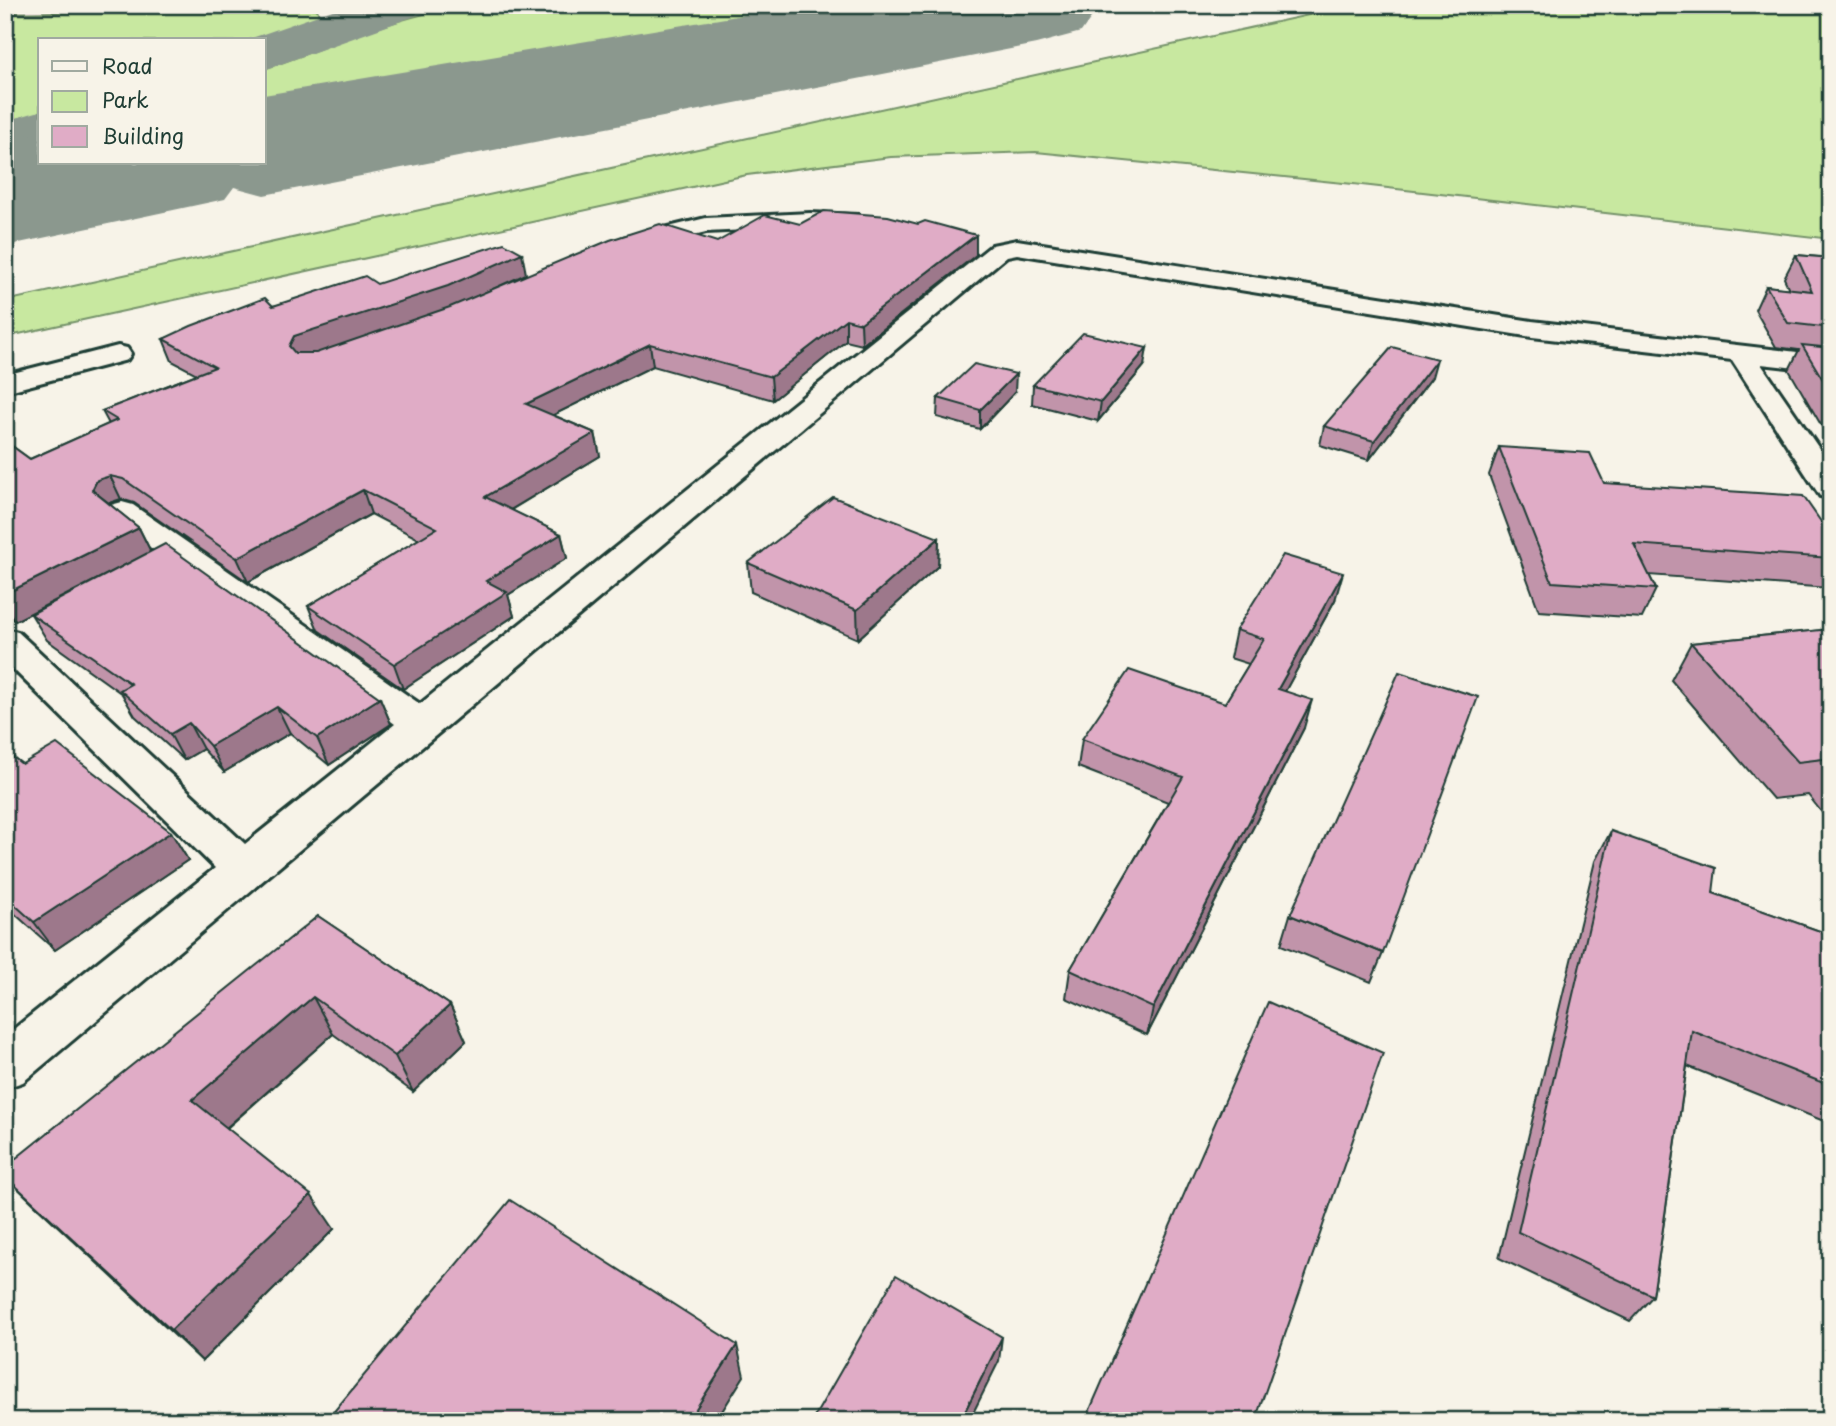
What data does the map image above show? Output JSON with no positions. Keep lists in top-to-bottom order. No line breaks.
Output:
{"legend":["Road","Park","Building"]}
